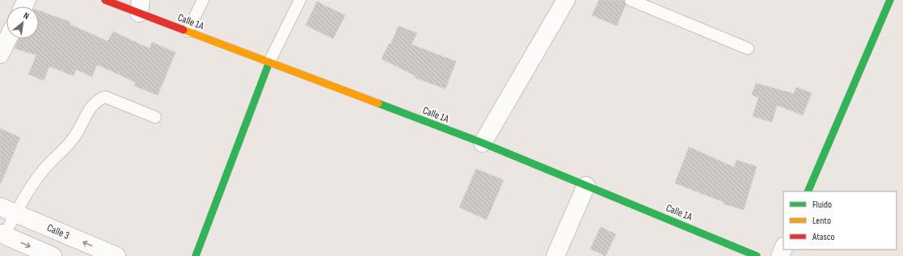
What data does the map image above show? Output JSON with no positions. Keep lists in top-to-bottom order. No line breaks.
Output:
{"streets":{"street":["Calle 1A","Calle 3"]},"legend":["Fluido","Lento","Atasco"],"north":"top right"}
